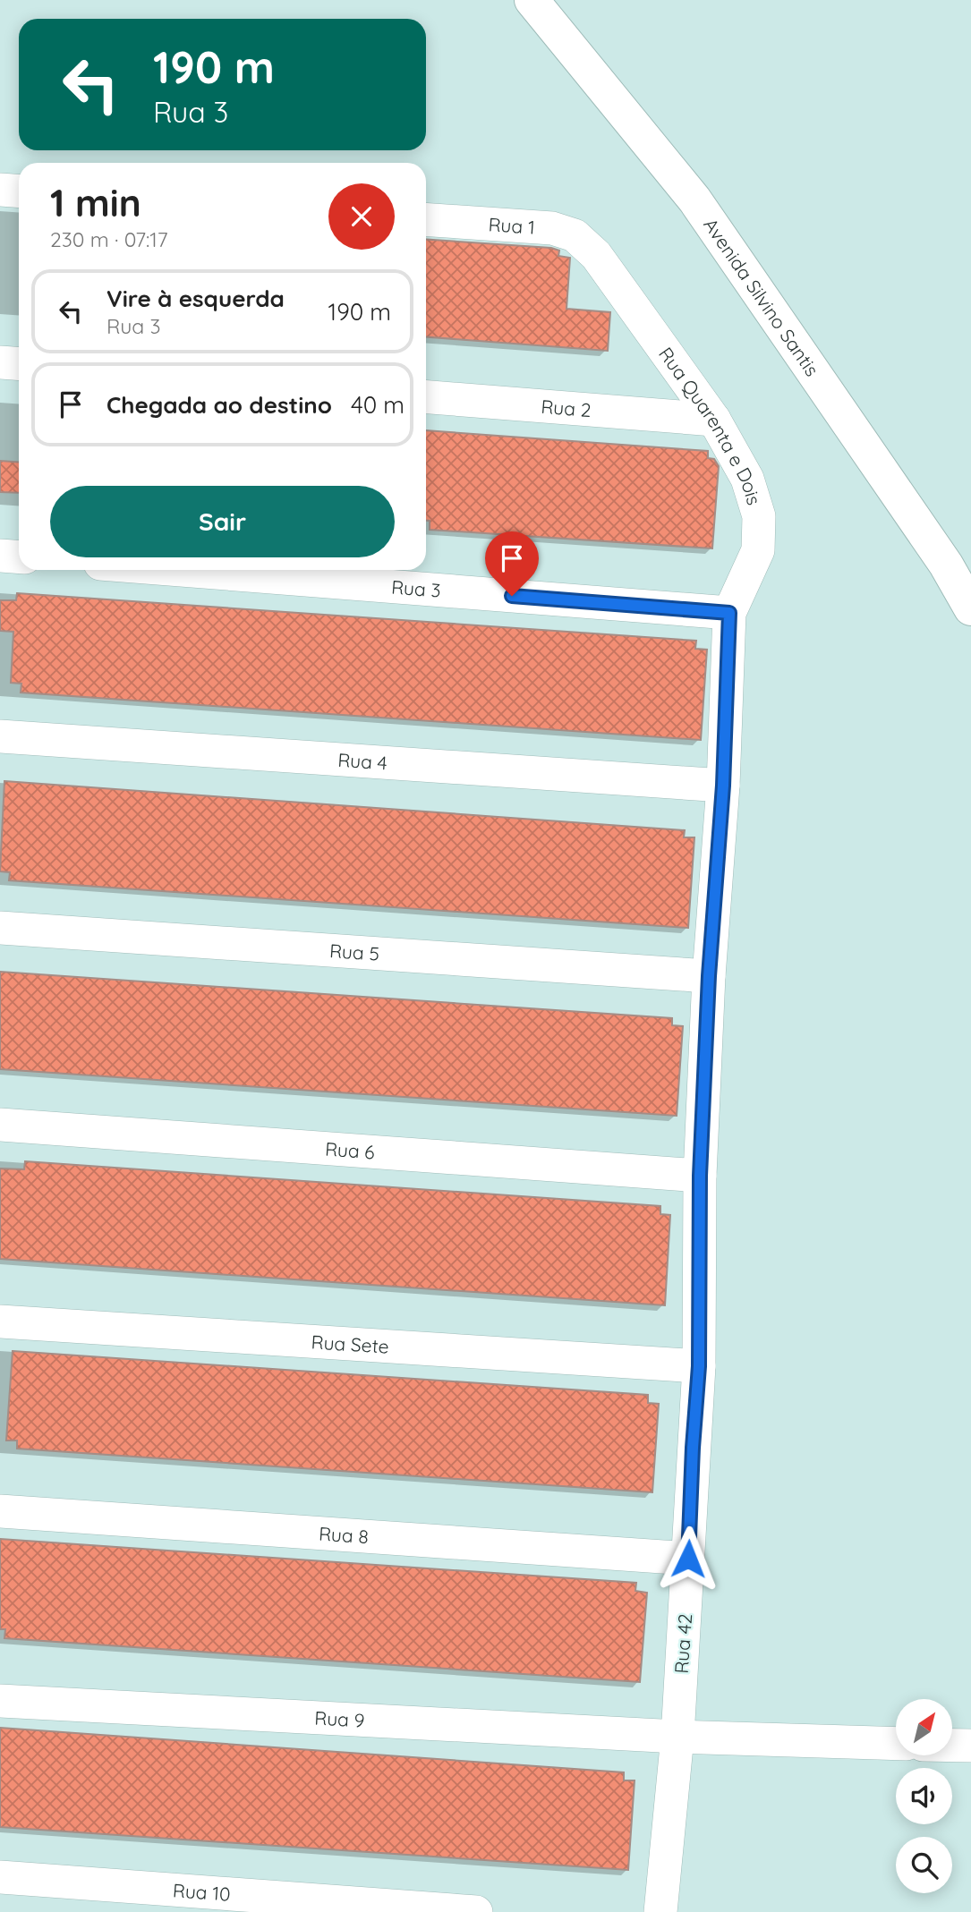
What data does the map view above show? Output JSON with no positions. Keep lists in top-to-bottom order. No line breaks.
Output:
{"streets":{"main road":["Avenida Silvino Santis"],"street":["Rua 1","Rua 2","Rua Quarenta e Dois","Rua 3","Rua 4","Rua 5","Rua 6","Rua Sete","Rua 8","Rua 42","Rua 9","Rua 10"]},"crossings":[["Rua 1","Rua Quarenta e Dois"],["Rua 2","Rua Quarenta e Dois"],["Rua Quarenta e Dois","Rua 3"],["Rua Quarenta e Dois","Rua 42"],["Rua 3","Rua 42"],["Rua 4","Rua 42"],["Rua 5","Rua 42"],["Rua 6","Rua 42"],["Rua Sete","Rua 42"],["Rua 8","Rua 42"],["Rua 42","Rua 9"]],"north":"top right","page":{"turn":["190 m","Rua 3"],"heading":["1 min","230 m · 07:17"],"list":[{"name":"Vire à esquerda","note":"Rua 3","value":"190 m"},{"name":"Chegada ao destino","value":"40 m"}],"buttons":"Sair"}}
